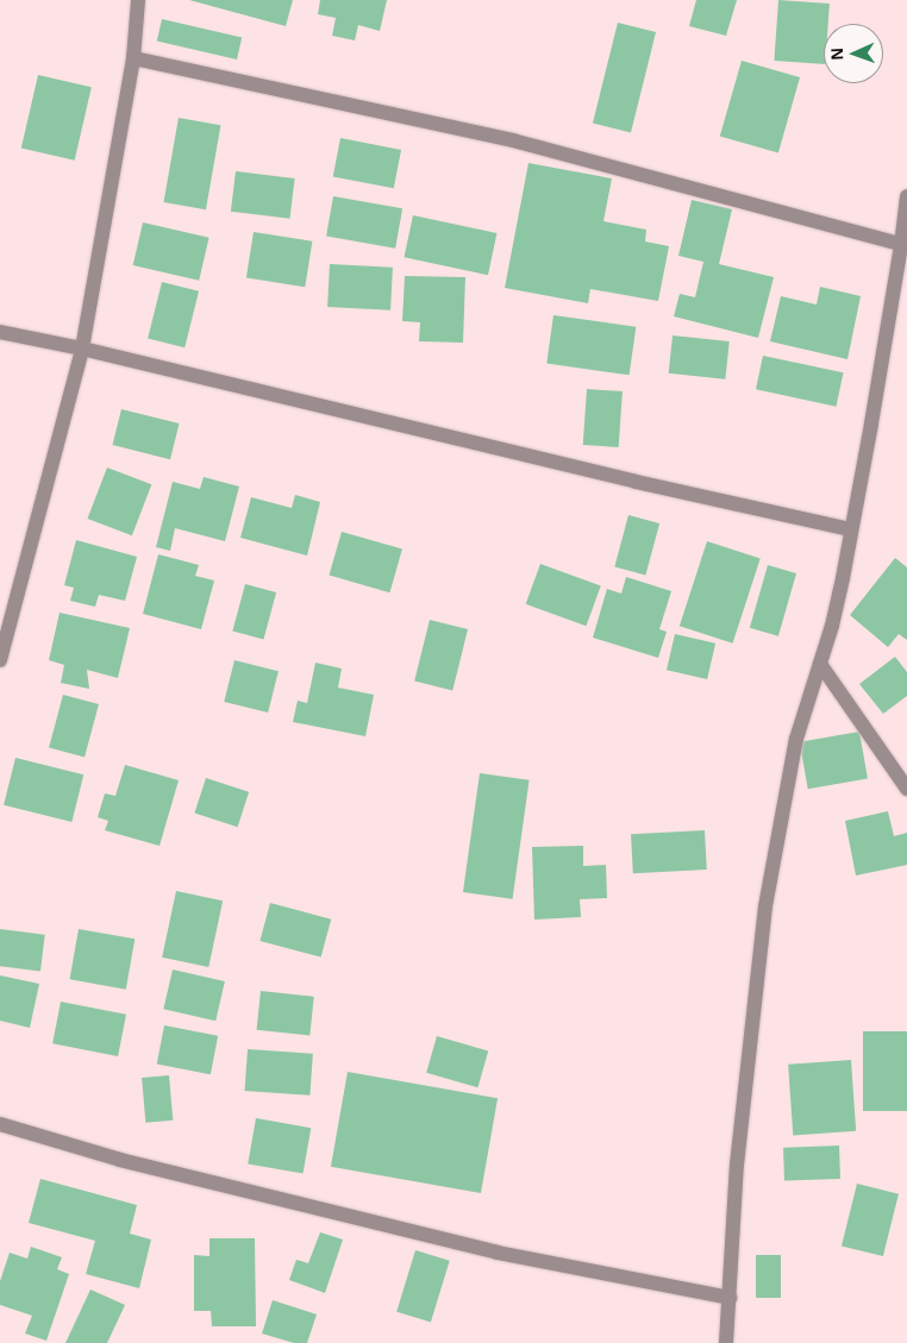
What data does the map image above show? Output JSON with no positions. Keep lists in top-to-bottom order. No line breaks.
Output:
{"north":"left"}
